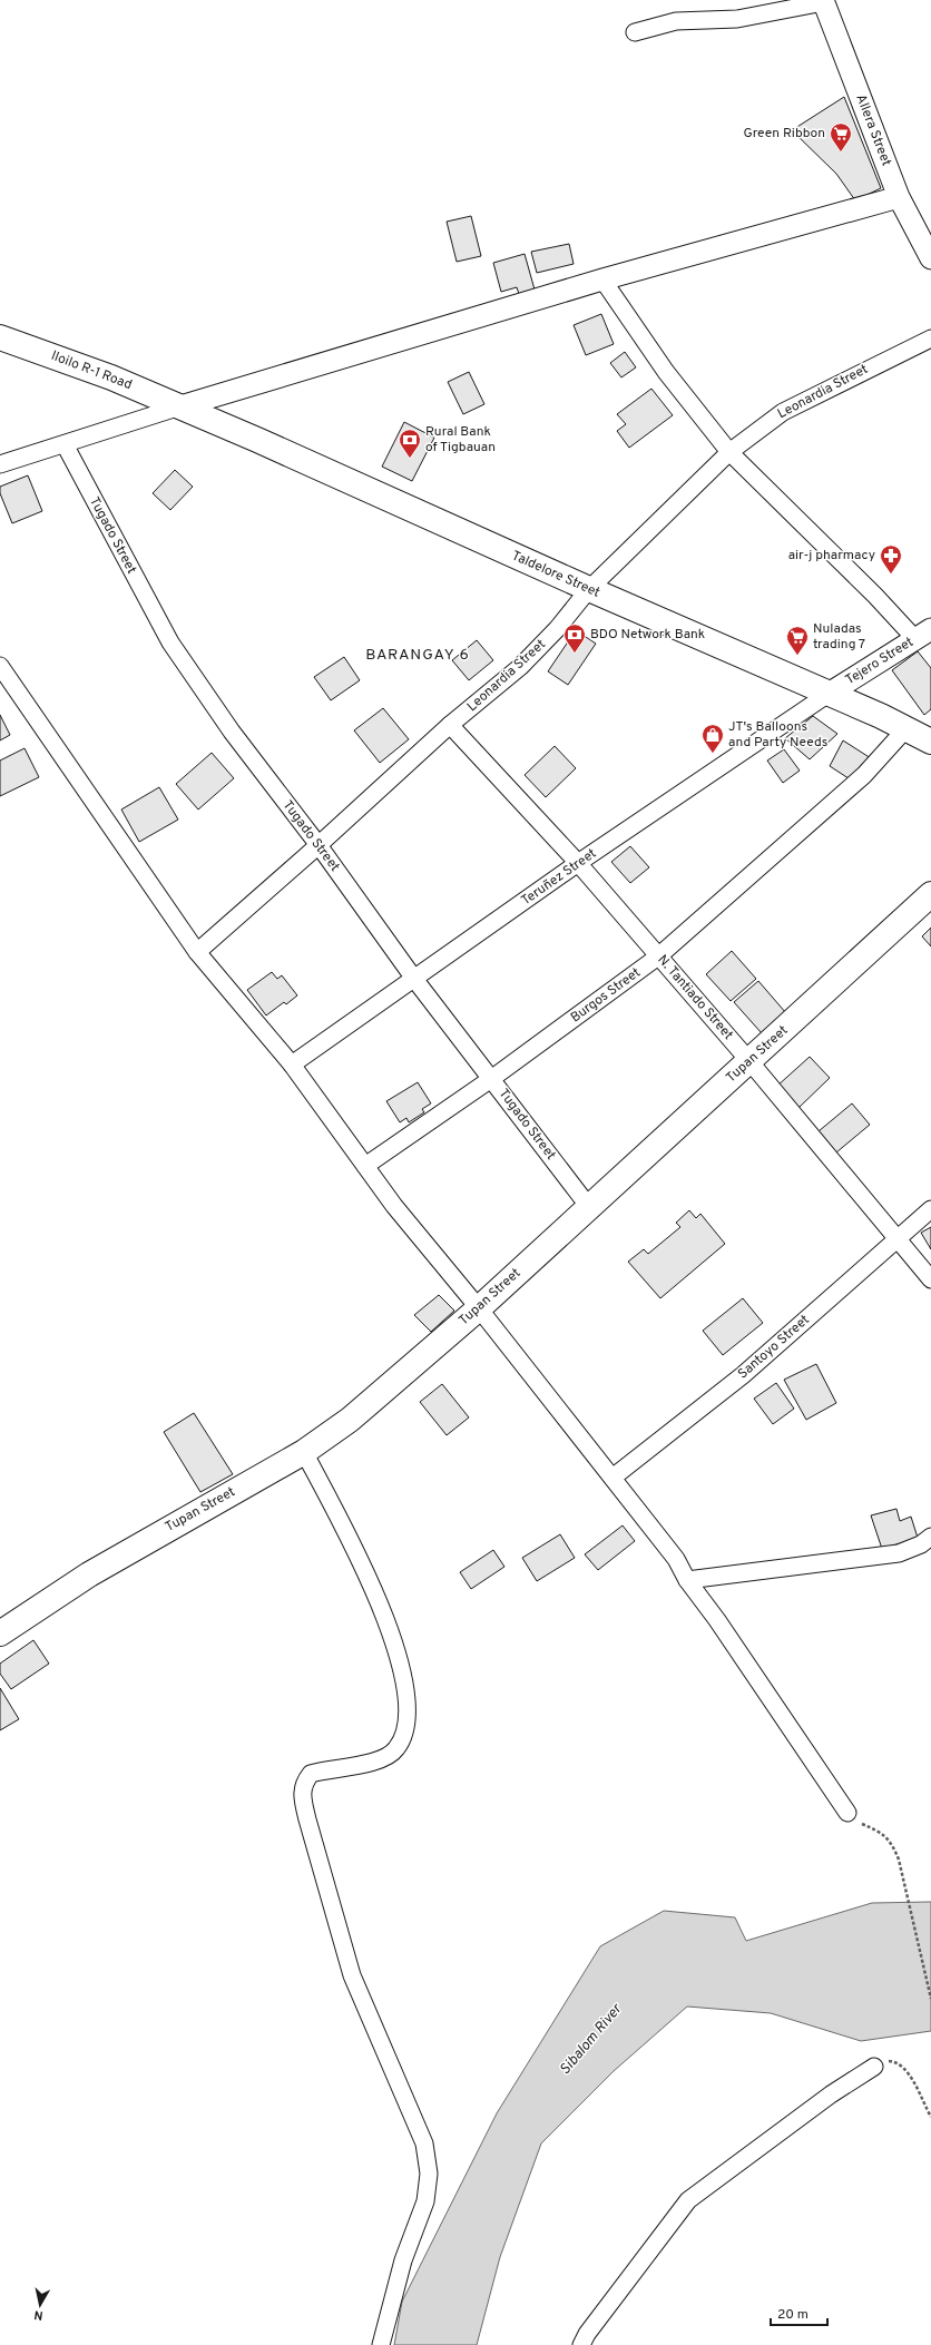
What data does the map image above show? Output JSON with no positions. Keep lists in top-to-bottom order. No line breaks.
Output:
{"streets":{"main road":["Iloilo R-1 Road","Taldelore Street","Tupan Street"],"street":["Allera Street","Leonardia Street","Tugado Street","Tejero Street","Teruñez Street","Burgos Street","N. Tantiado Street","Santoyo Street"]},"crossings":[["Iloilo R-1 Road","Taldelore Street"],["Leonardia Street","Tugado Street"],["Leonardia Street","Taldelore Street"],["Leonardia Street","N. Tantiado Street"],["Tugado Street","Teruñez Street"],["Tugado Street","Burgos Street"],["Tugado Street","Tupan Street"],["Taldelore Street","Tejero Street"],["Taldelore Street","Teruñez Street"],["Taldelore Street","Burgos Street"],["Tejero Street","Teruñez Street"],["Teruñez Street","N. Tantiado Street"],["Burgos Street","N. Tantiado Street"],["N. Tantiado Street","Tupan Street"],["N. Tantiado Street","Santoyo Street"]],"districts":["BARANGAY 6"],"water":["Sibalom River"],"places":{"supermarket":["Green Ribbon","Nuladas trading 7"],"bank":["Rural Bank of Tigbauan","BDO Network Bank"],"pharmacy":["air-j pharmacy"],"shop":["JT's Balloons and Party Needs"]},"scale_bar":"20 m","north":"bottom"}
